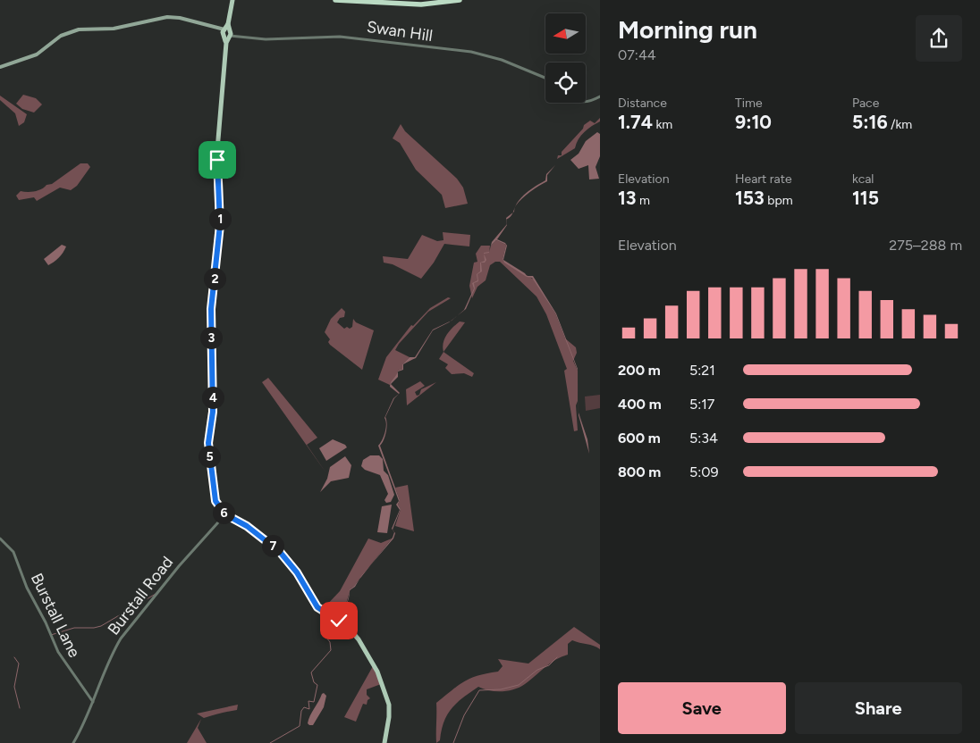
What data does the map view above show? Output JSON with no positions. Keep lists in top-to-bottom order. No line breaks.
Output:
{"streets":{"street":["Swan Hill","Burstall Road","Burstall Lane"]},"crossings":[["Burstall Road","Burstall Lane"]],"north":"left","page":{"heading":["Morning run","07:44"],"stats":[["Distance","1.74 km"],["Time","9:10"],["Pace","5:16 /km"],["Elevation","13 m"],["Heart rate","153 bpm"],["kcal","115"]],"pins":["1","2","3","4","5","6","7"],"chart":["Elevation","275–288 m"],"list":[{"name":"200 m","note":"5:21"},{"name":"400 m","note":"5:17"},{"name":"600 m","note":"5:34"},{"name":"800 m","note":"5:09"}],"buttons":["Save","Share"]}}
